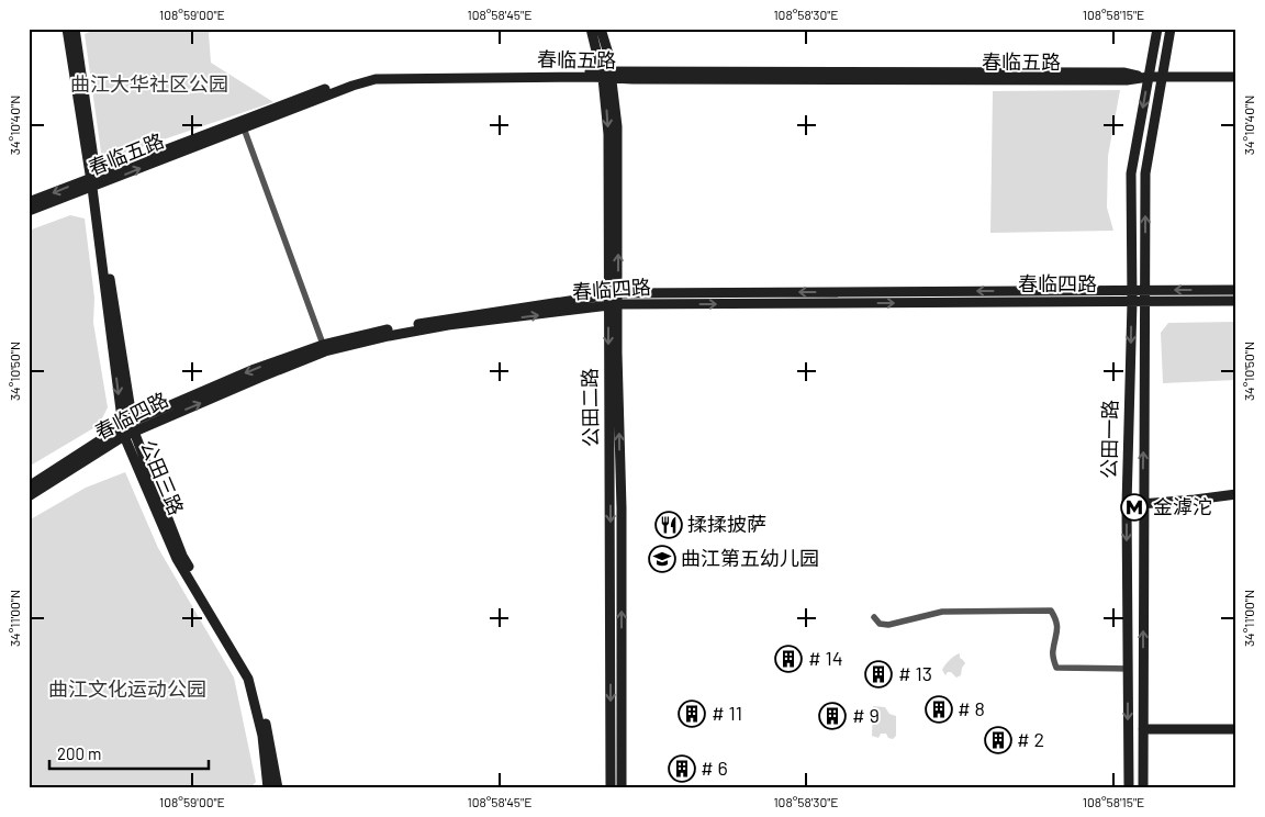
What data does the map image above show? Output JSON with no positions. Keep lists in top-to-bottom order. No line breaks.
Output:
{"streets":{"street":["春临五路","春临四路","公田二路","公田一路","公田三路"]},"crossings":[["春临五路","公田二路"],["春临五路","公田一路"],["春临五路","公田三路"],["春临四路","公田二路"],["春临四路","公田一路"],["春临四路","公田三路"]],"parks":["曲江大华社区公园","曲江文化运动公园"],"places":{"metro station":["金滹沱"],"restaurant":["揉揉披萨"],"school or university":["曲江第五幼儿园"],"building":["# 14","# 13","# 8","# 11","# 9","# 2","# 6"]},"scale_bar":"200 m","coordinates":["108°59'00\"E","108°58'45\"E","108°58'30\"E","108°58'15\"E","34°10'40\"N","34°10'50\"N","34°11'00\"N"]}
